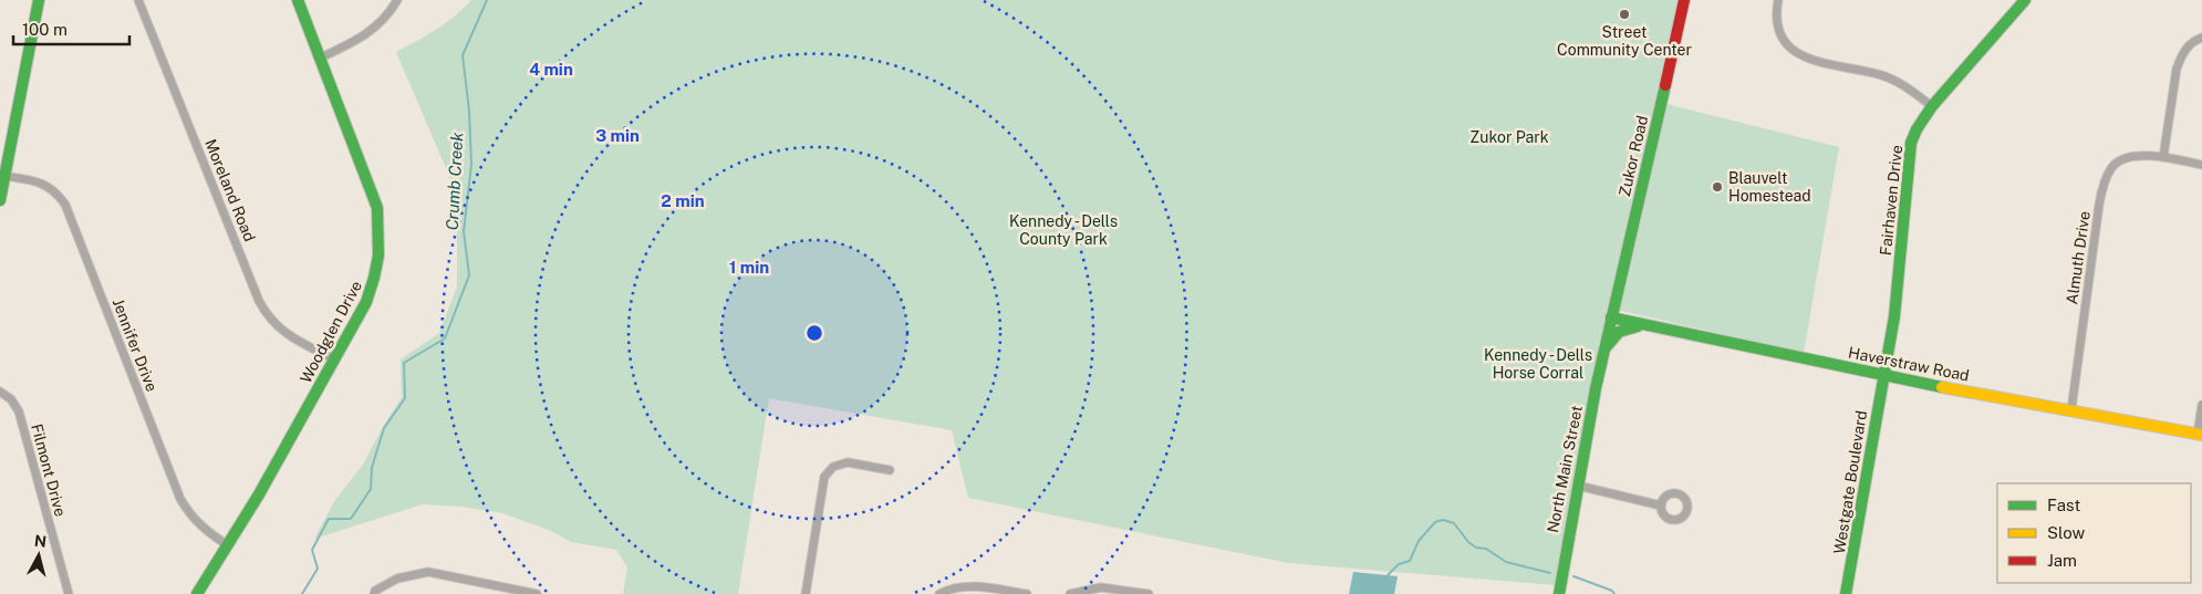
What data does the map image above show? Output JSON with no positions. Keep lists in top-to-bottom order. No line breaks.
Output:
{"streets":{"street":["Zukor Road","Moreland Road","Fairhaven Drive","Almuth Drive","Woodglen Drive","Jennifer Drive","Haverstraw Road","North Main Street","Filmont Drive","Westgate Boulevard"]},"crossings":[["Zukor Road","Haverstraw Road"],["Zukor Road","North Main Street"],["Moreland Road","Woodglen Drive"],["Fairhaven Drive","Haverstraw Road"],["Fairhaven Drive","Westgate Boulevard"],["Almuth Drive","Haverstraw Road"],["Woodglen Drive","Jennifer Drive"],["Haverstraw Road","North Main Street"],["Haverstraw Road","Westgate Boulevard"]],"water":["Crumb Creek"],"parks":["Zukor Park","Kennedy - Dells County Park","Kennedy - Dells Horse Corral"],"places":["Street Community Center","Blauvelt Homestead"],"legend":["Fast","Slow","Jam"],"scale_bar":"100 m","north":"top","rings":["4 min","3 min","2 min","1 min"]}
